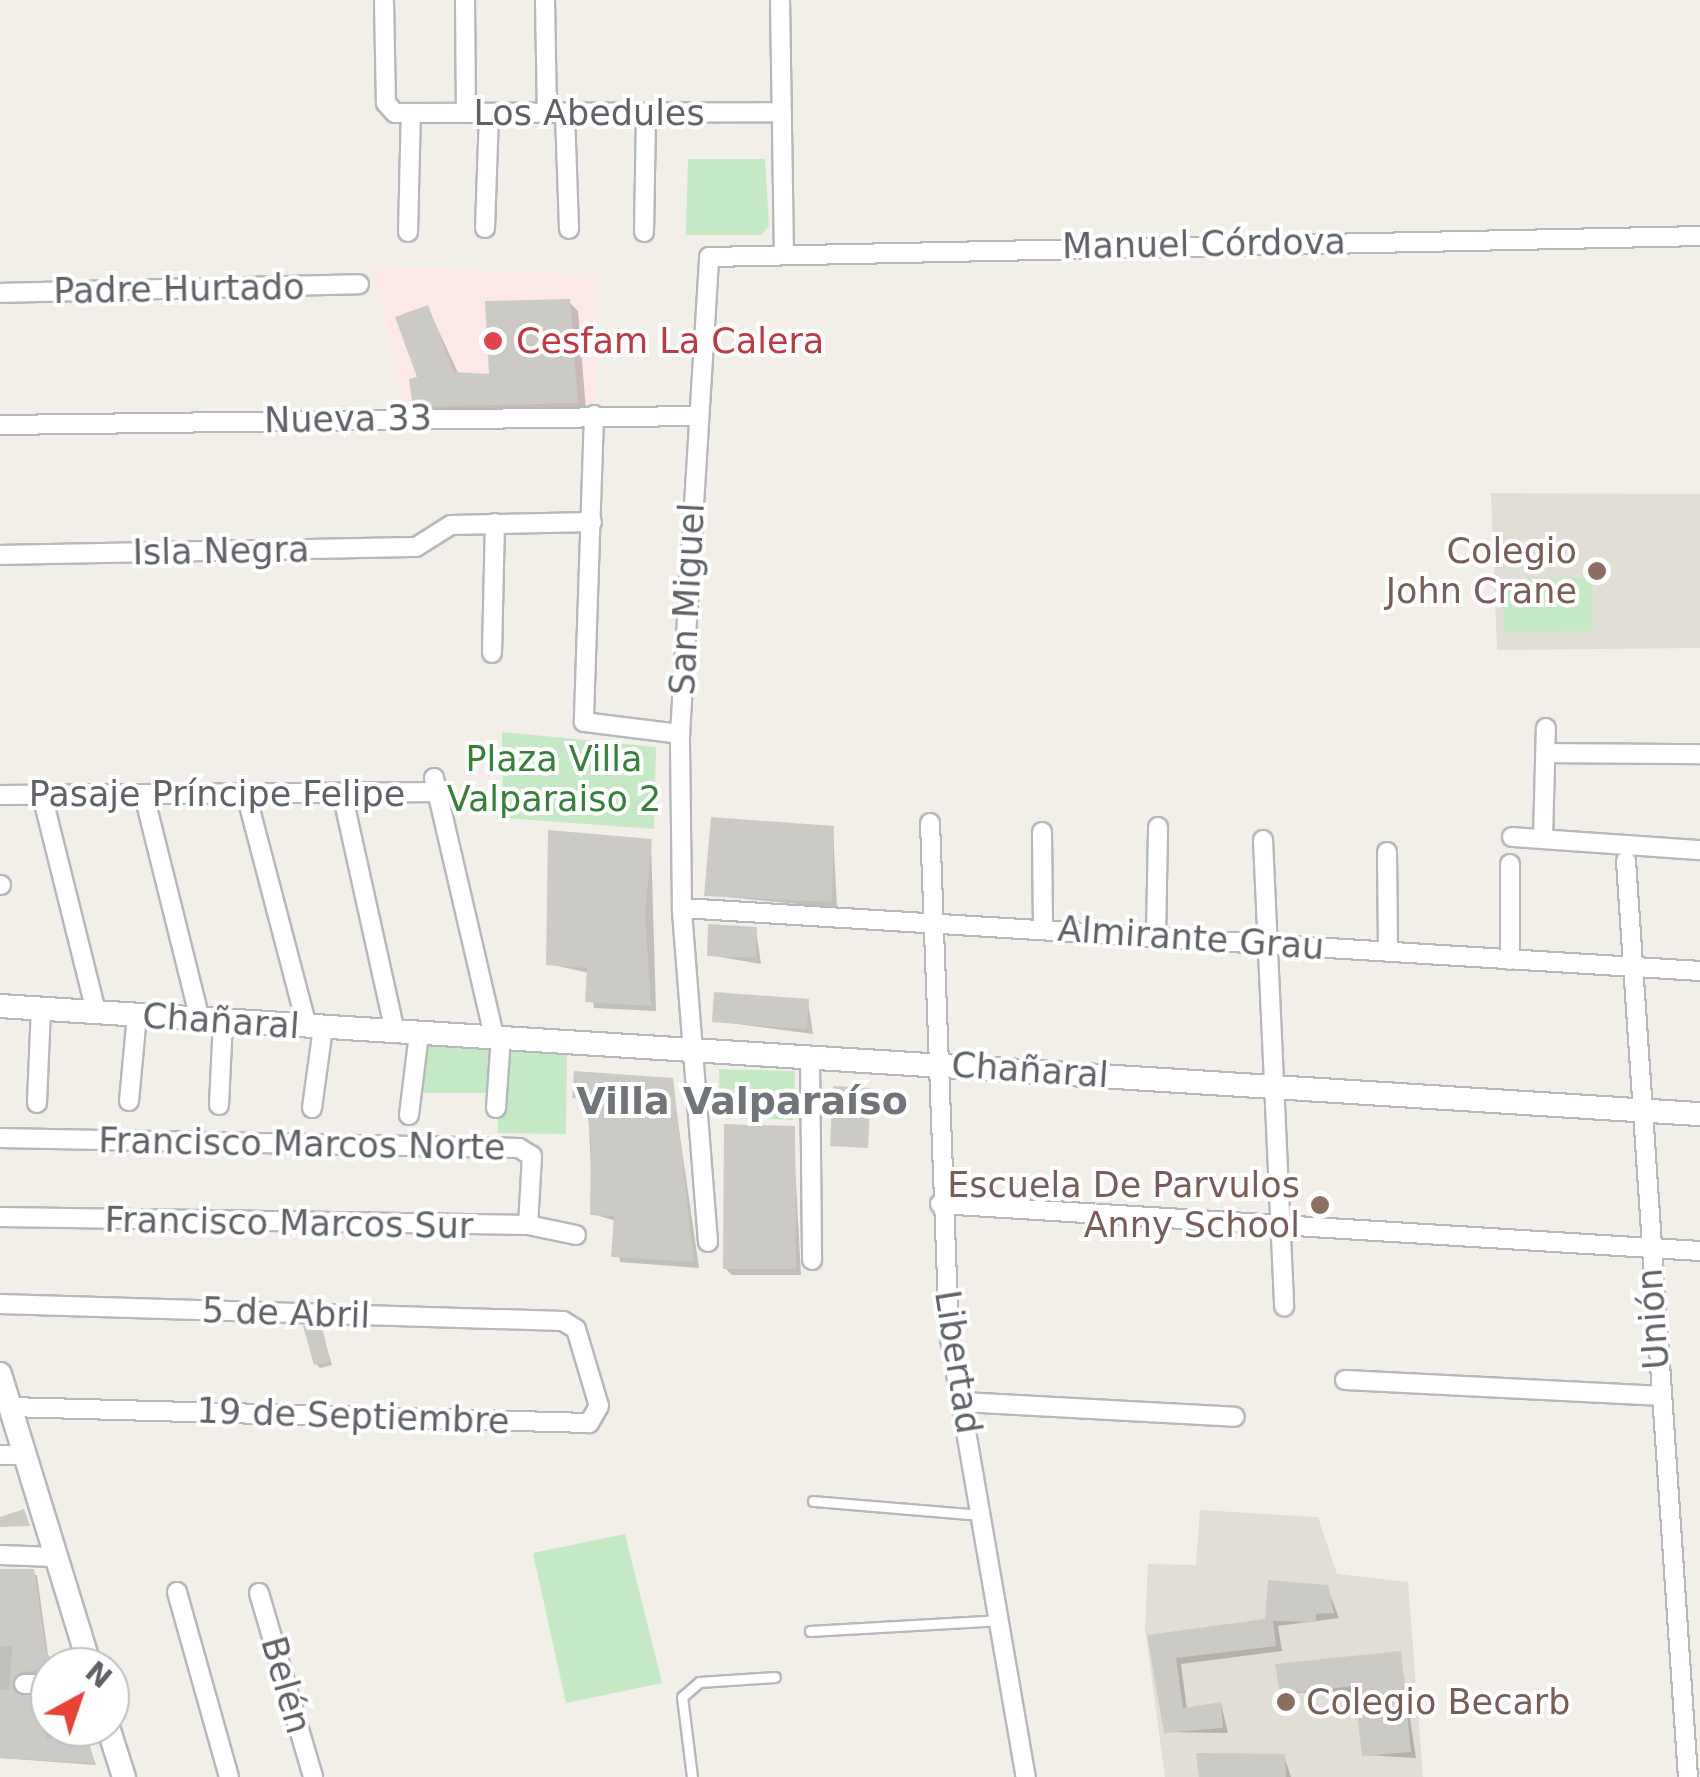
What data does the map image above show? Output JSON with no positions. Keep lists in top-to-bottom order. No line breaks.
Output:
{"streets":{"street":["Los Abedules","Manuel Córdova","Padre Hurtado","Nueva 33","Isla Negra","San Miguel","Pasaje Príncipe Felipe","Almirante Grau","Chañaral","Francisco Marcos Norte","Francisco Marcos Sur","5 de Abril","Unión","Libertad","19 de Septiembre","Belén"]},"crossings":[["Manuel Córdova","San Miguel"],["Nueva 33","San Miguel"],["San Miguel","Almirante Grau"],["San Miguel","Chañaral"],["Pasaje Príncipe Felipe","Chañaral"],["Almirante Grau","Unión"],["Almirante Grau","Libertad"],["Chañaral","Unión"],["Chañaral","Libertad"],["Francisco Marcos Norte","Francisco Marcos Sur"],["5 de Abril","19 de Septiembre"]],"districts":["Villa Valparaíso"],"parks":["Plaza Villa Valparaiso 2"],"places":["Cesfam La Calera","Colegio John Crane","Escuela De Parvulos Anny School","Colegio Becarb"],"north":"top right"}
